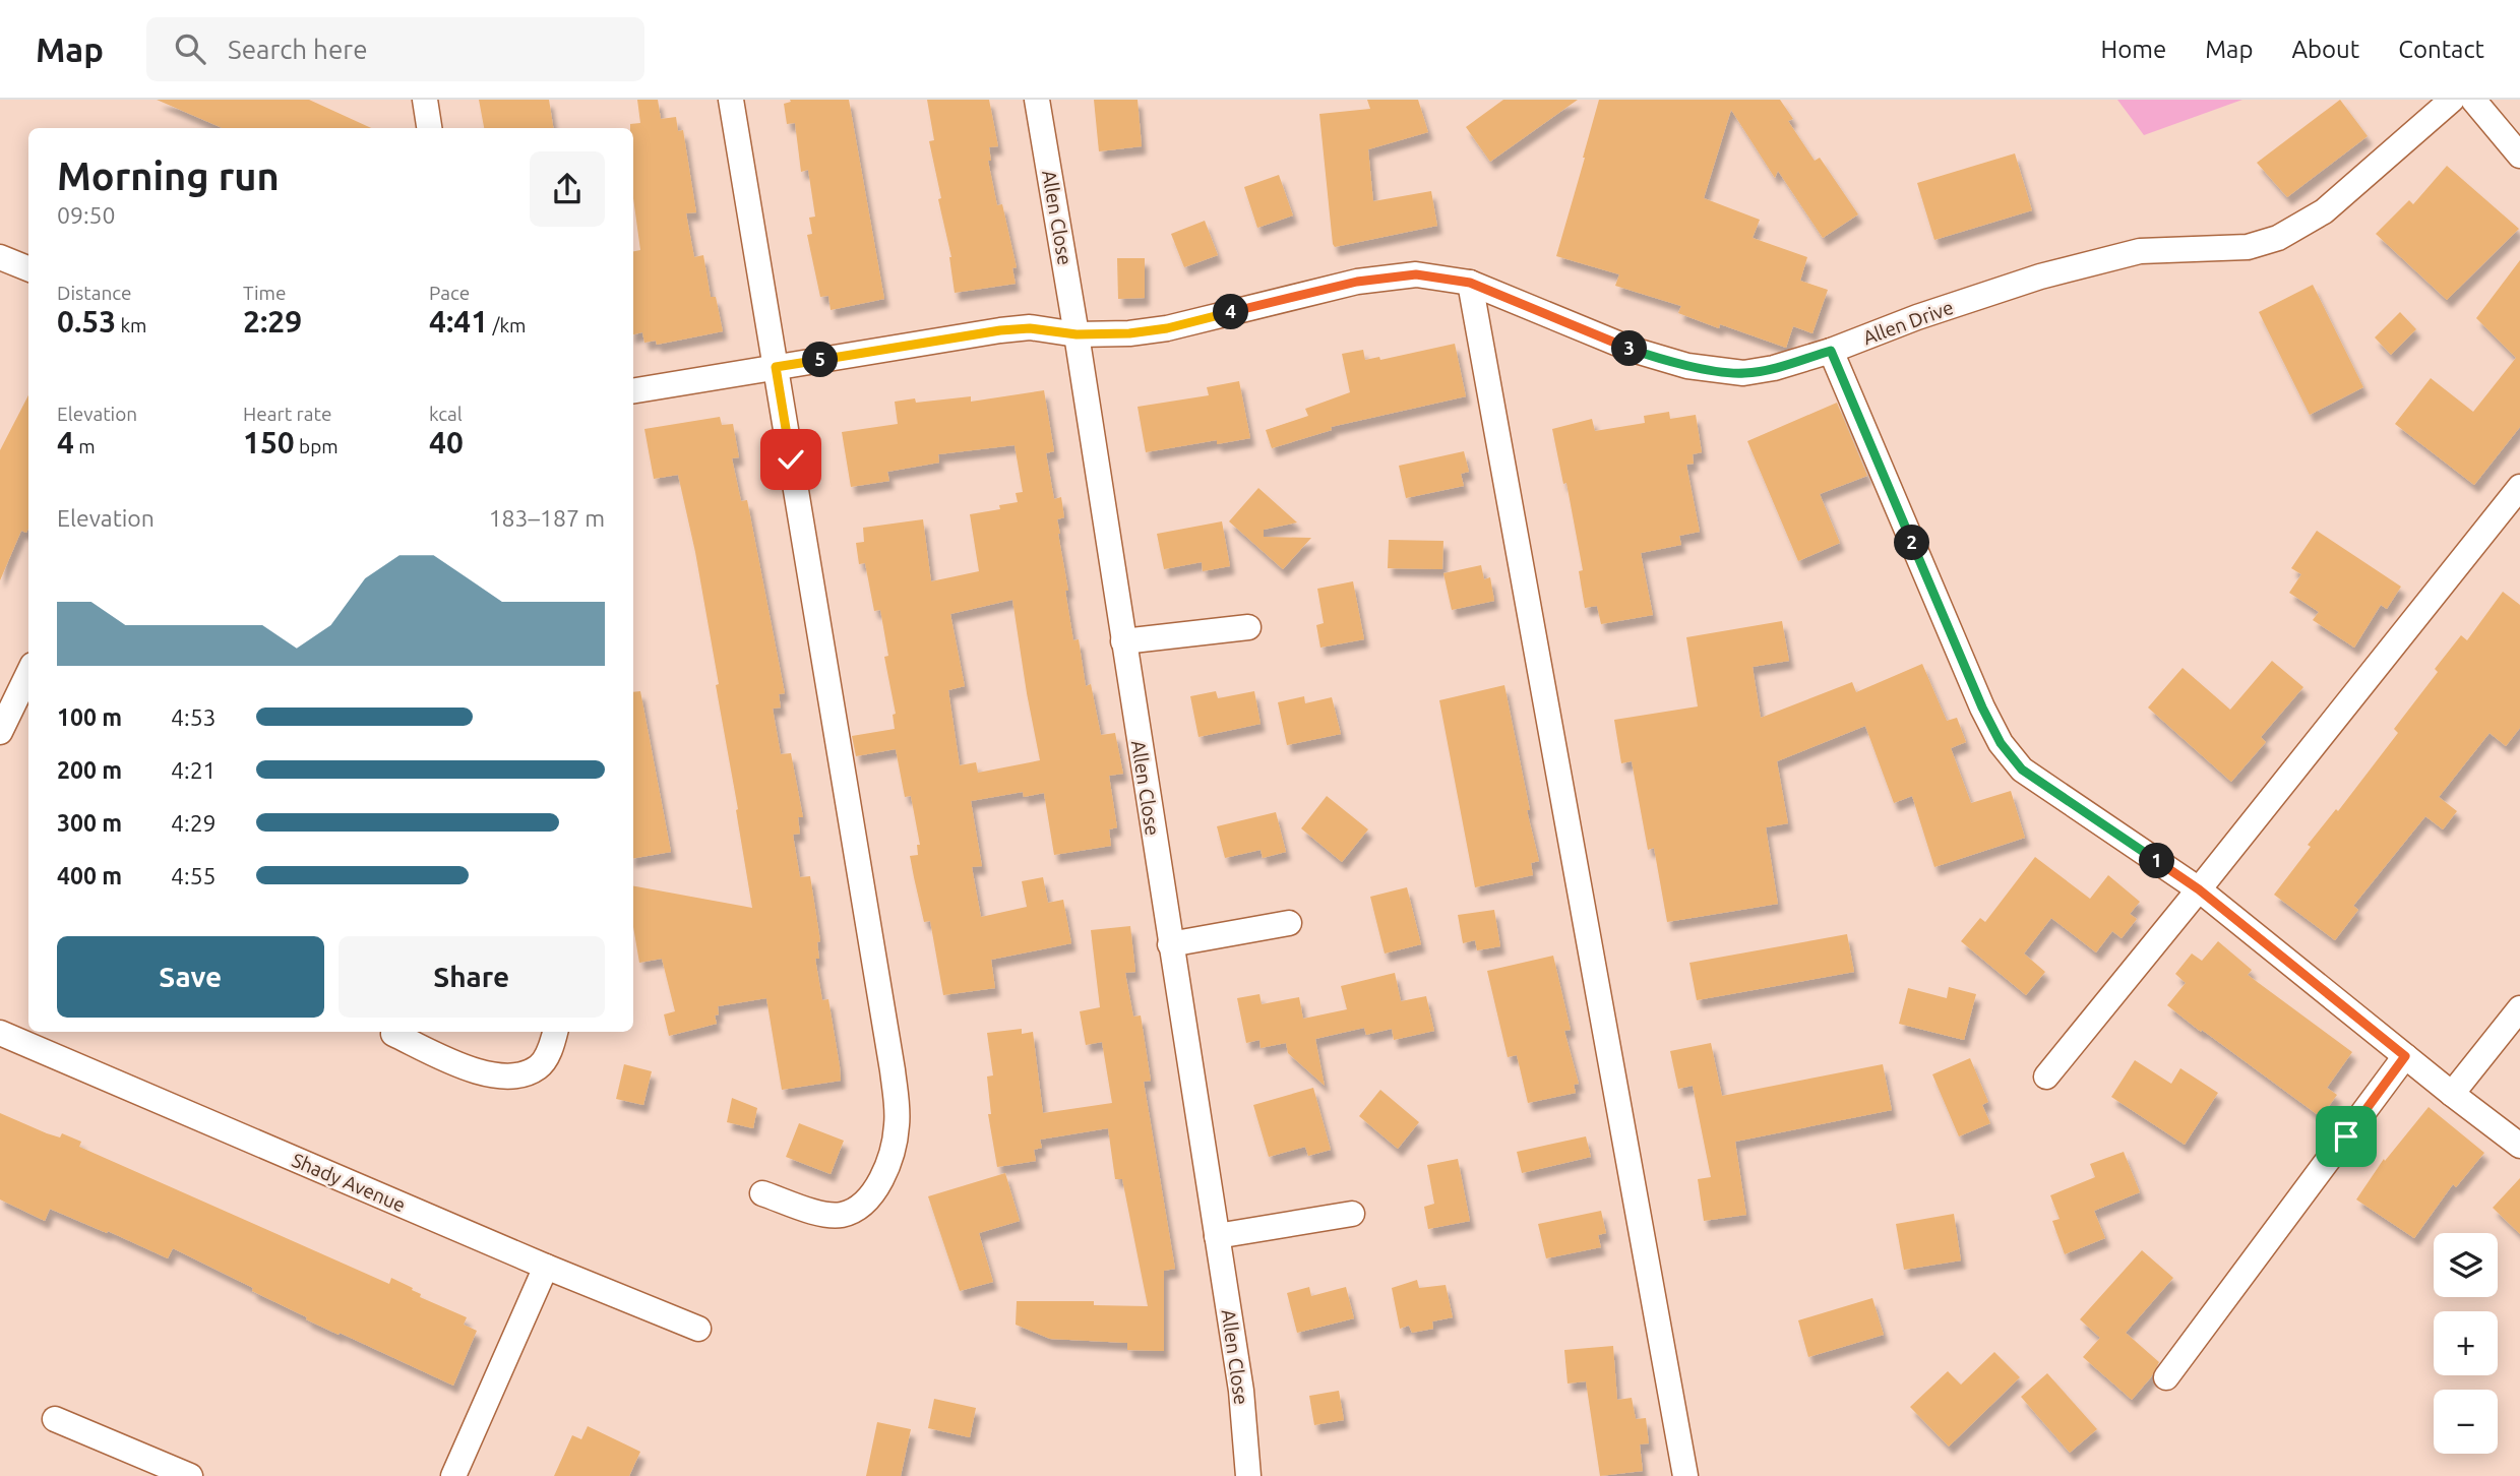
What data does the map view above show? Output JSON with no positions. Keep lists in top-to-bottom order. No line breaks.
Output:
{"streets":{"street":["Allen Close","Allen Drive","Shady Avenue"]},"crossings":[["Allen Close","Allen Drive"]],"page":{"header":"Map","search":"Search here","nav":["Home","Map","About","Contact"],"heading":["Morning run","09:50"],"stats":[["Distance","0.53 km"],["Time","2:29"],["Pace","4:41 /km"],["Elevation","4 m"],["Heart rate","150 bpm"],["kcal","40"]],"pins":["4","3","5","2","1"],"chart":["Elevation","183–187 m"],"list":[{"name":"100 m","note":"4:53"},{"name":"200 m","note":"4:21"},{"name":"300 m","note":"4:29"},{"name":"400 m","note":"4:55"}],"buttons":["Save","Share"],"map_buttons":["+","−"]}}
